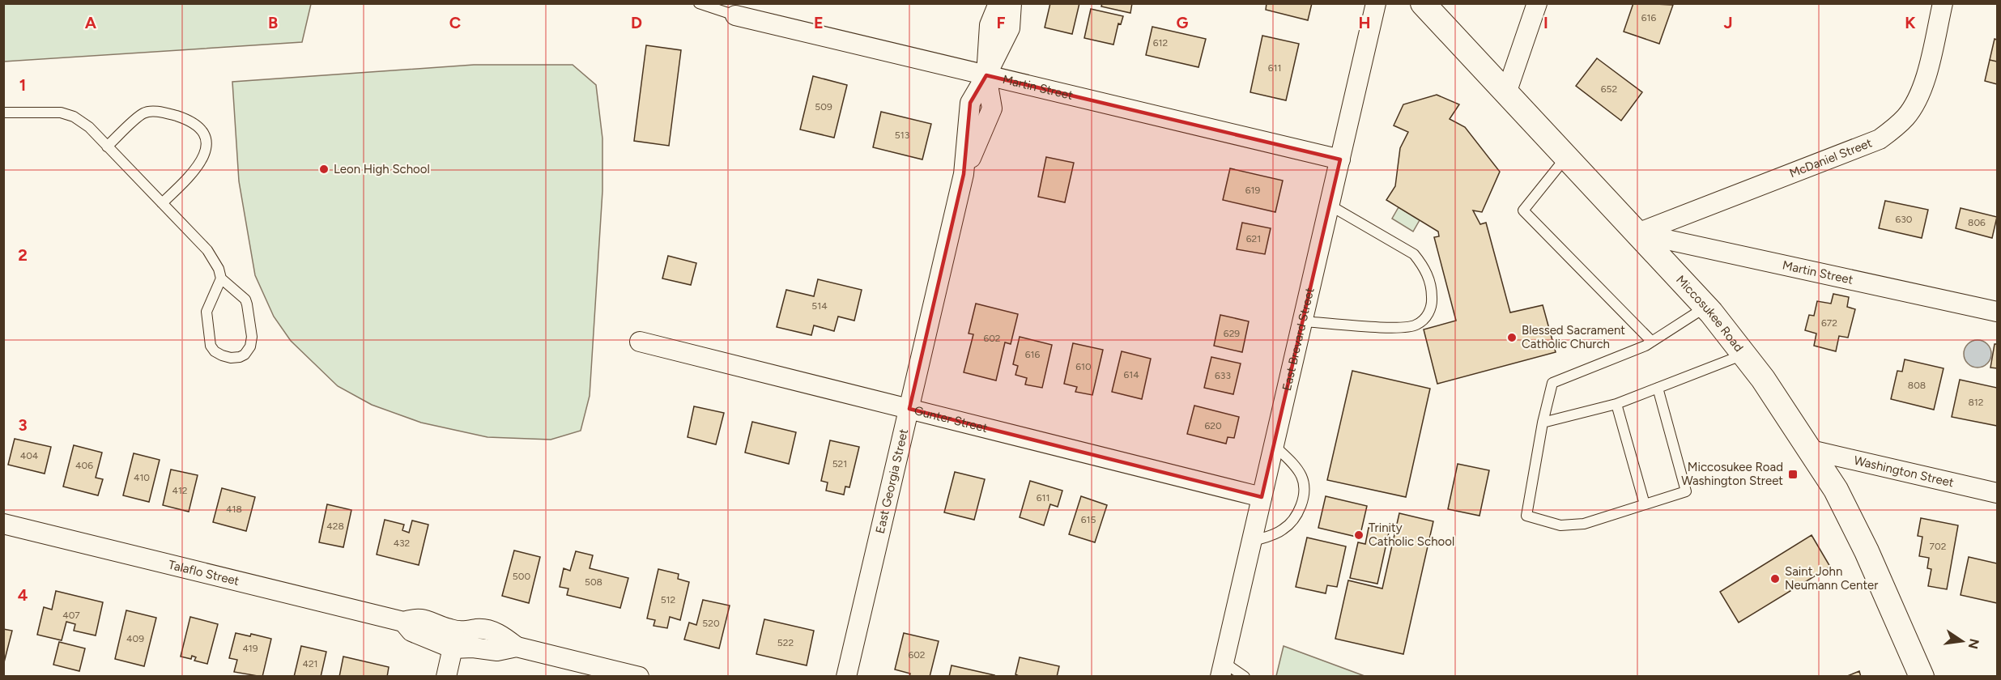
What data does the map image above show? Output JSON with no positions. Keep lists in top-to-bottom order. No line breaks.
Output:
{"streets":{"street":["Martin Street","McDaniel Street","Miccosukee Road","East Brevard Street","Gunter Street","Washington Street","East Georgia Street","Talaflo Street"]},"crossings":[["Martin Street","McDaniel Street"],["Martin Street","Miccosukee Road"],["Martin Street","East Brevard Street"],["Martin Street","East Georgia Street"],["McDaniel Street","Miccosukee Road"],["Miccosukee Road","Washington Street"],["East Brevard Street","Gunter Street"],["Gunter Street","East Georgia Street"]],"places":{"other":["Leon High School","Blessed Sacrament Catholic Church","Trinity Catholic School","Saint John Neumann Center"],"transit":["Miccosukee Road Washington Street"]},"house_numbers":["616","612","611","652","509","513","619","630","806","621","514","672","629","602","616","610","614","633","808","812","620","404","521","406","410","412","611","418","615","428","432","702","500","508","512","407","520","409","522","419","602","421"],"north":"right","grid":{"columns":["A","B","C","D","E","F","G","H","I","J","K"],"rows":["1","2","3","4"]}}
